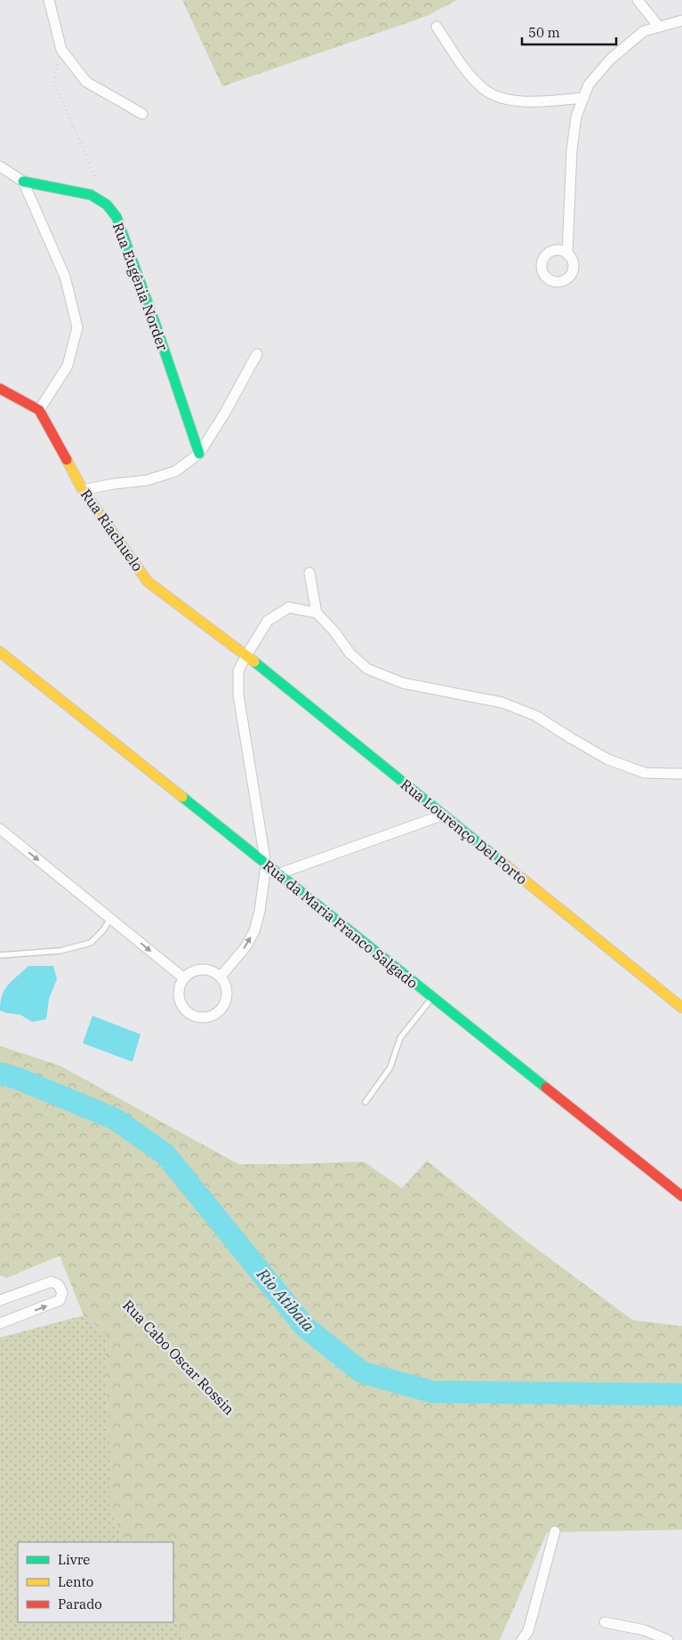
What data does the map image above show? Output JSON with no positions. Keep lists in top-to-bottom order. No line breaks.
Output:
{"streets":{"street":["Rua Eugênia Norder","Rua Riachuelo","Rua Lourenço Del Porto","Rua da Maria Franco Salgado"],"path":["Rua Cabo Oscar Rossin"]},"crossings":[["Rua Riachuelo","Rua Lourenço Del Porto"]],"water":["Rio Atibaia"],"legend":["Livre","Lento","Parado"],"scale_bar":"50 m"}
